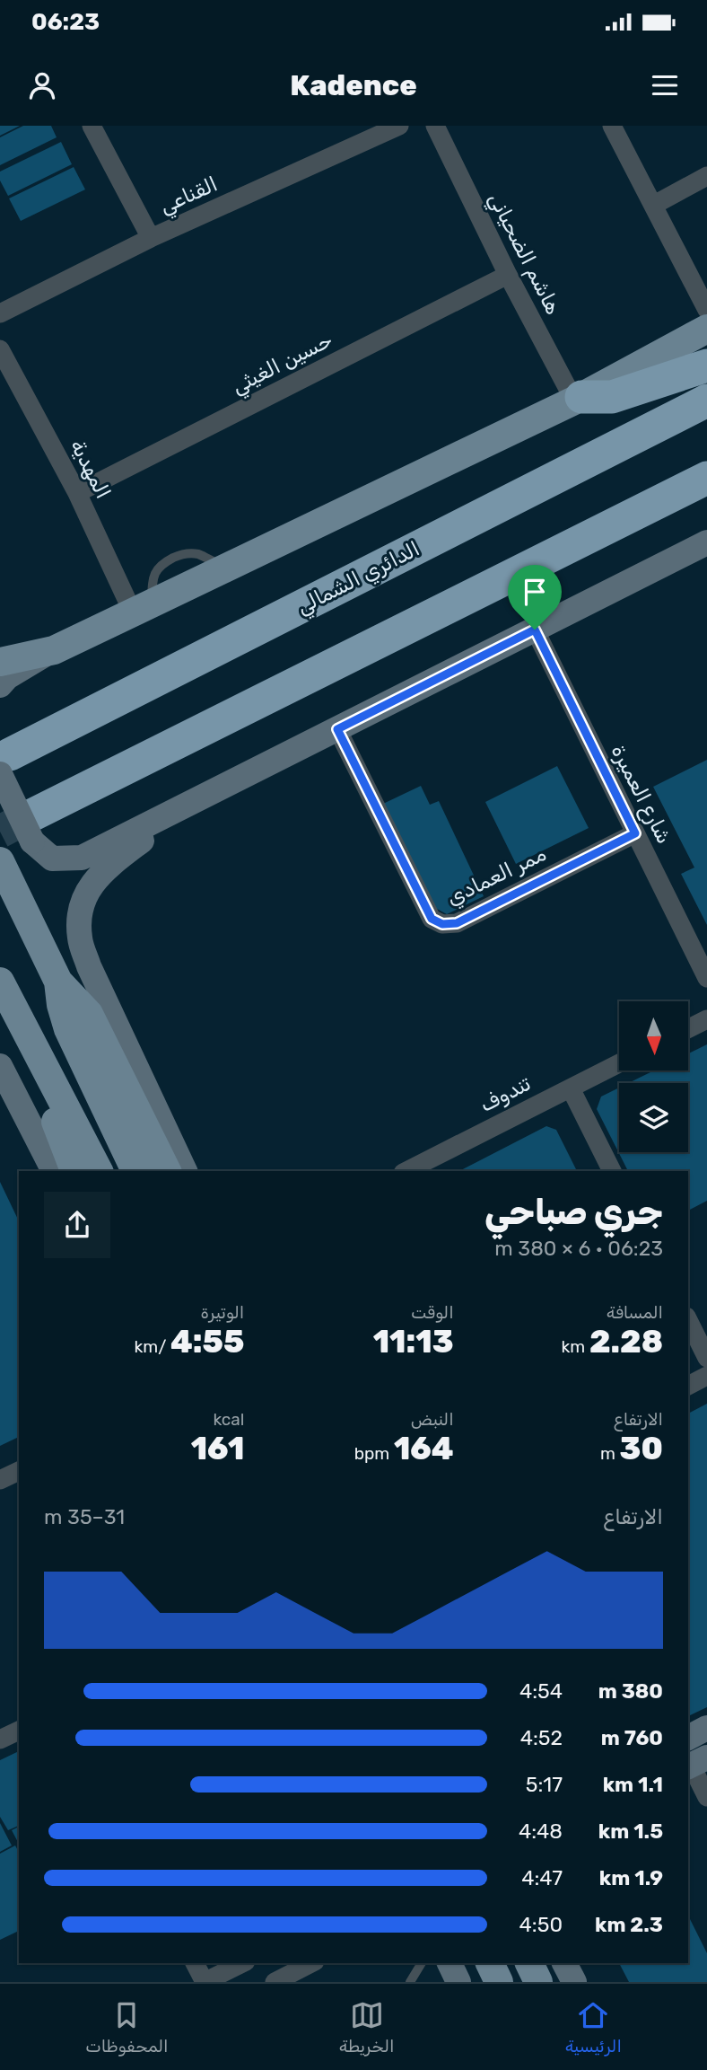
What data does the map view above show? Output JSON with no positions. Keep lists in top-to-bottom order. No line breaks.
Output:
{"streets":{"highway":["الدائري الشمالي"],"street":["القناعي","هاشم الضحياني","حسين الغيثي","المهدية","شارع العميرة","ممر العمادي","تندوف"]},"crossings":[["هاشم الضحياني","حسين الغيثي"],["حسين الغيثي","المهدية"],["شارع العميرة","ممر العمادي"]],"north":"bottom","page":{"status":"06:23","header":"Kadence","heading":["جري صباحي","06:23 · 6 × 380 m"],"stats":[["المسافة","2.28 km"],["الوقت","11:13"],["الوتيرة","4:55 /km"],["الارتفاع","30 m"],["النبض","164 bpm"],["kcal","161"]],"chart":["الارتفاع","31–35 m"],"list":[{"name":"380 m","note":"4:54"},{"name":"760 m","note":"4:52"},{"name":"1.1 km","note":"5:17"},{"name":"1.5 km","note":"4:48"},{"name":"1.9 km","note":"4:47"},{"name":"2.3 km","note":"4:50"}],"tabs":["الرئيسية","الخريطة","المحفوظات"]}}
